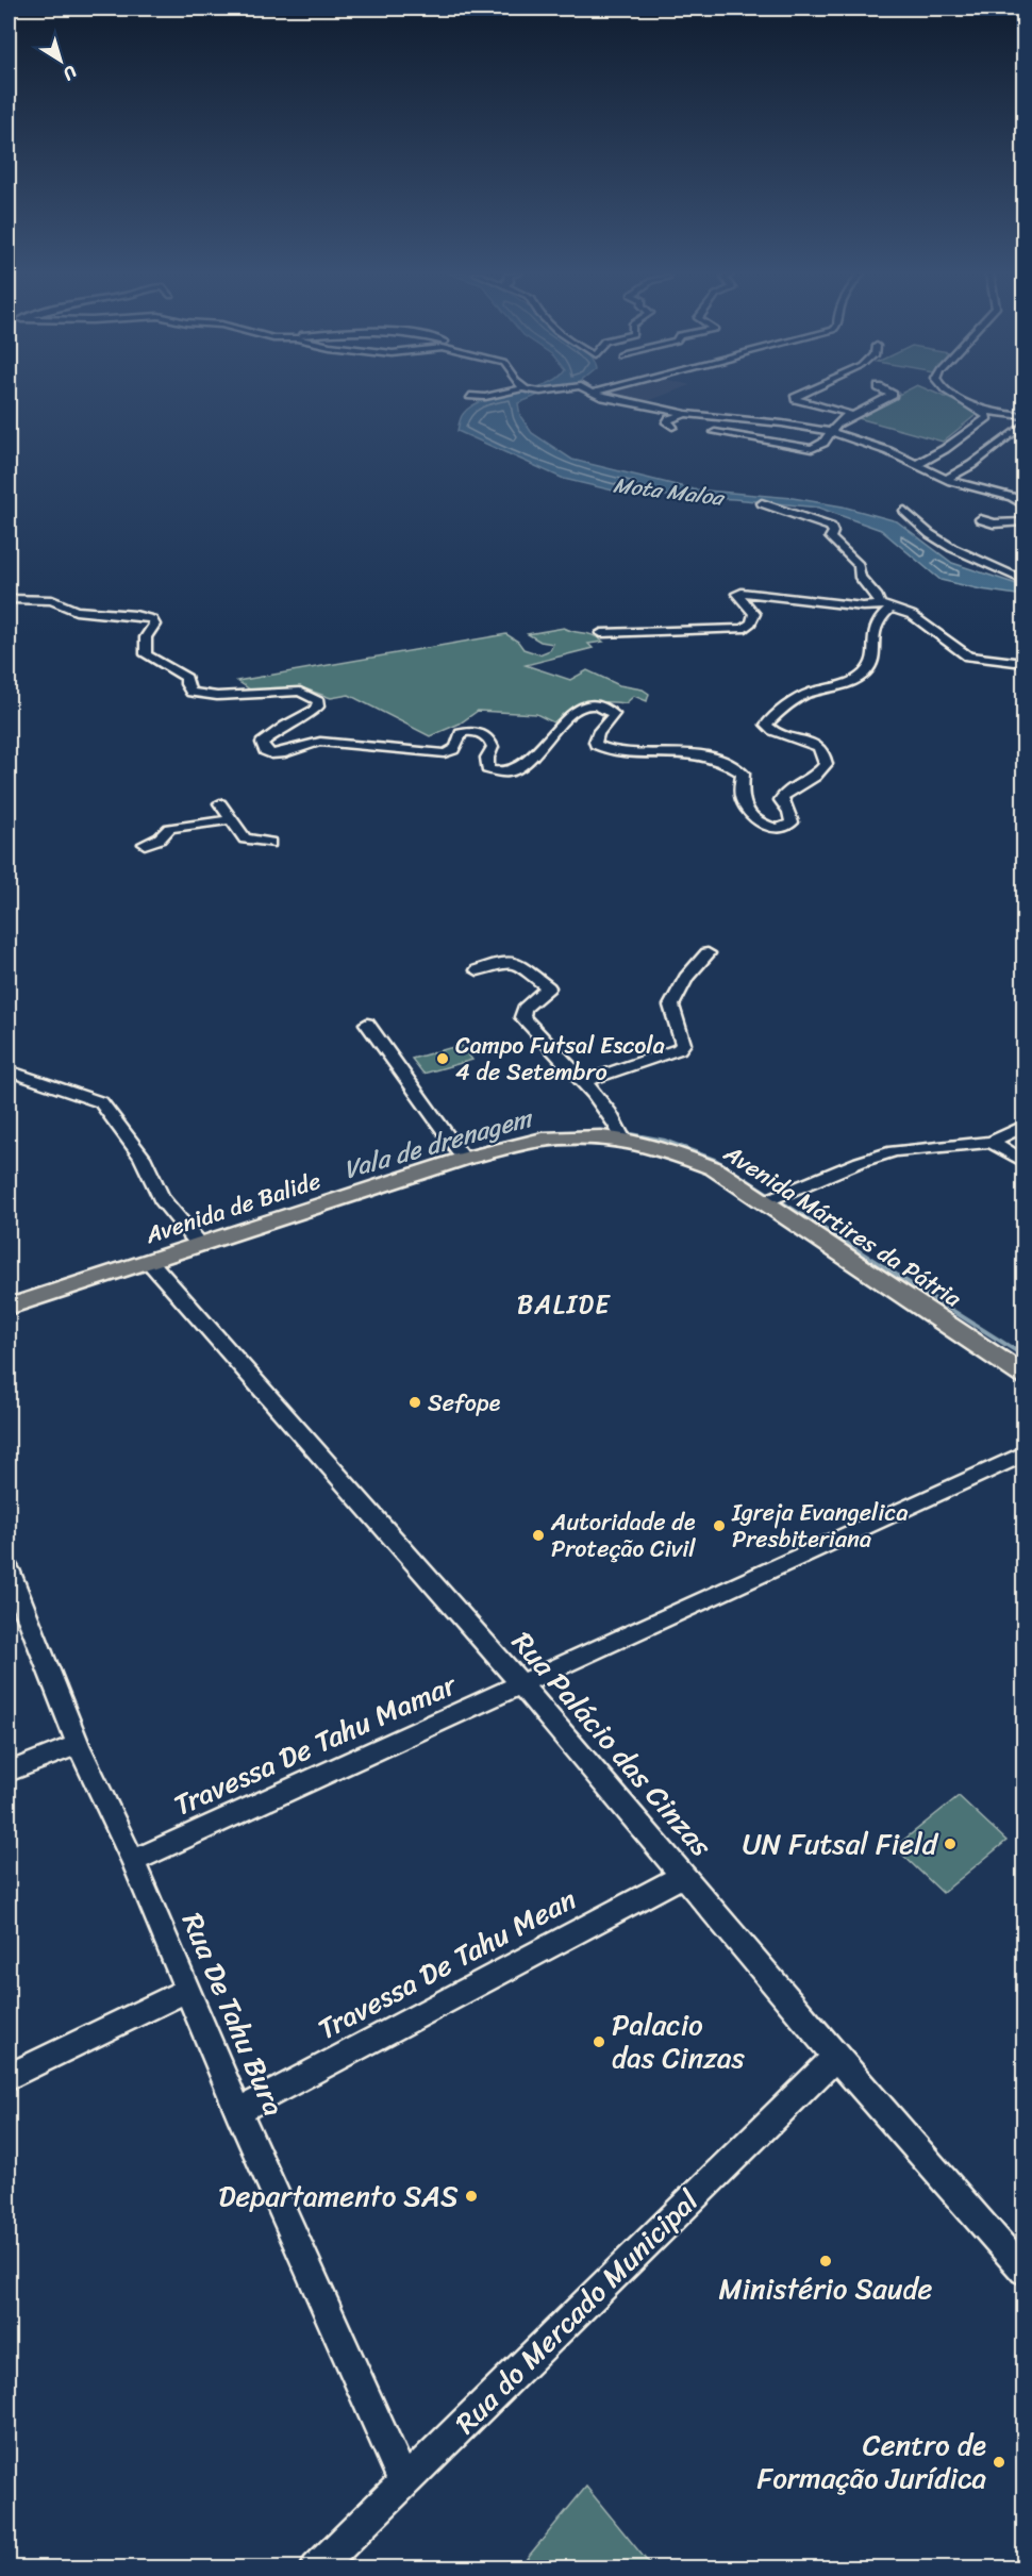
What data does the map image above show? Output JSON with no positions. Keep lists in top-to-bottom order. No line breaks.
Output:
{"streets":{"main road":["Avenida de Balide","Avenida Mártires da Pátria"],"street":["Rua Palácio das Cinzas","Travessa De Tahu Mamar","Travessa De Tahu Mean","Rua De Tahu Bura","Rua do Mercado Municipal"]},"crossings":[["Avenida de Balide","Avenida Mártires da Pátria"],["Avenida de Balide","Rua Palácio das Cinzas"],["Rua Palácio das Cinzas","Travessa De Tahu Mamar"],["Rua Palácio das Cinzas","Travessa De Tahu Mean"],["Rua Palácio das Cinzas","Rua do Mercado Municipal"],["Travessa De Tahu Mamar","Rua De Tahu Bura"],["Travessa De Tahu Mean","Rua De Tahu Bura"],["Rua De Tahu Bura","Rua do Mercado Municipal"]],"districts":["BALIDE"],"water":["Mota Maloa","Vala de drenagem"],"places":["Campo Futsal Escola 4 de Setembro","Sefope","Igreja Evangelica Presbiteriana","Autoridade de Proteção Civil","UN Futsal Field","Palacio das Cinzas","Departamento SAS","Ministério Saude","Centro de Formação Jurídica"],"north":"bottom right"}
